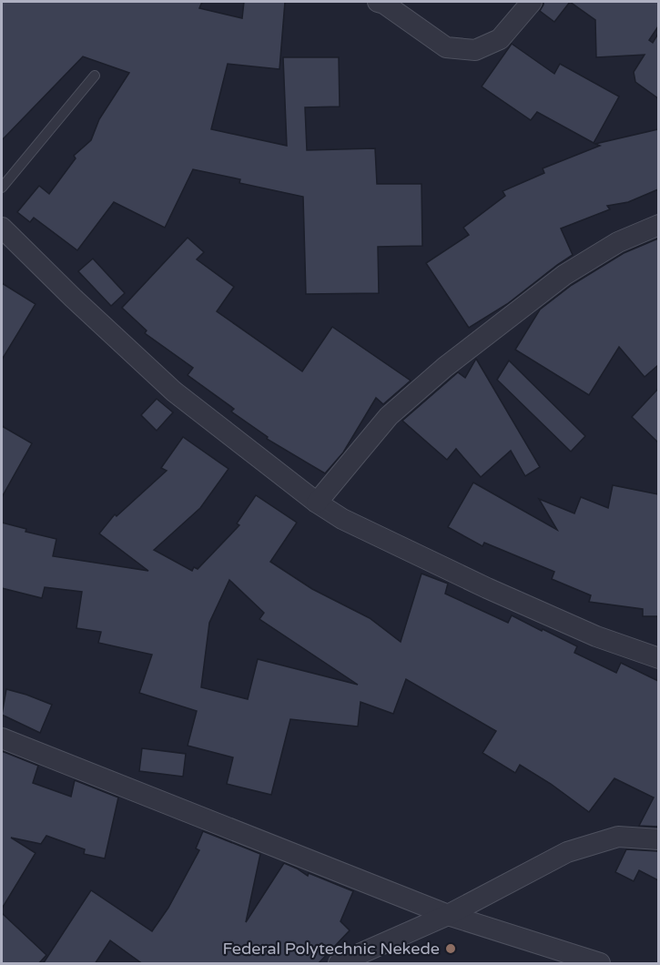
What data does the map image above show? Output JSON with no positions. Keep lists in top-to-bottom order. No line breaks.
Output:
{"places":["Federal Polytechnic Nekede"]}
